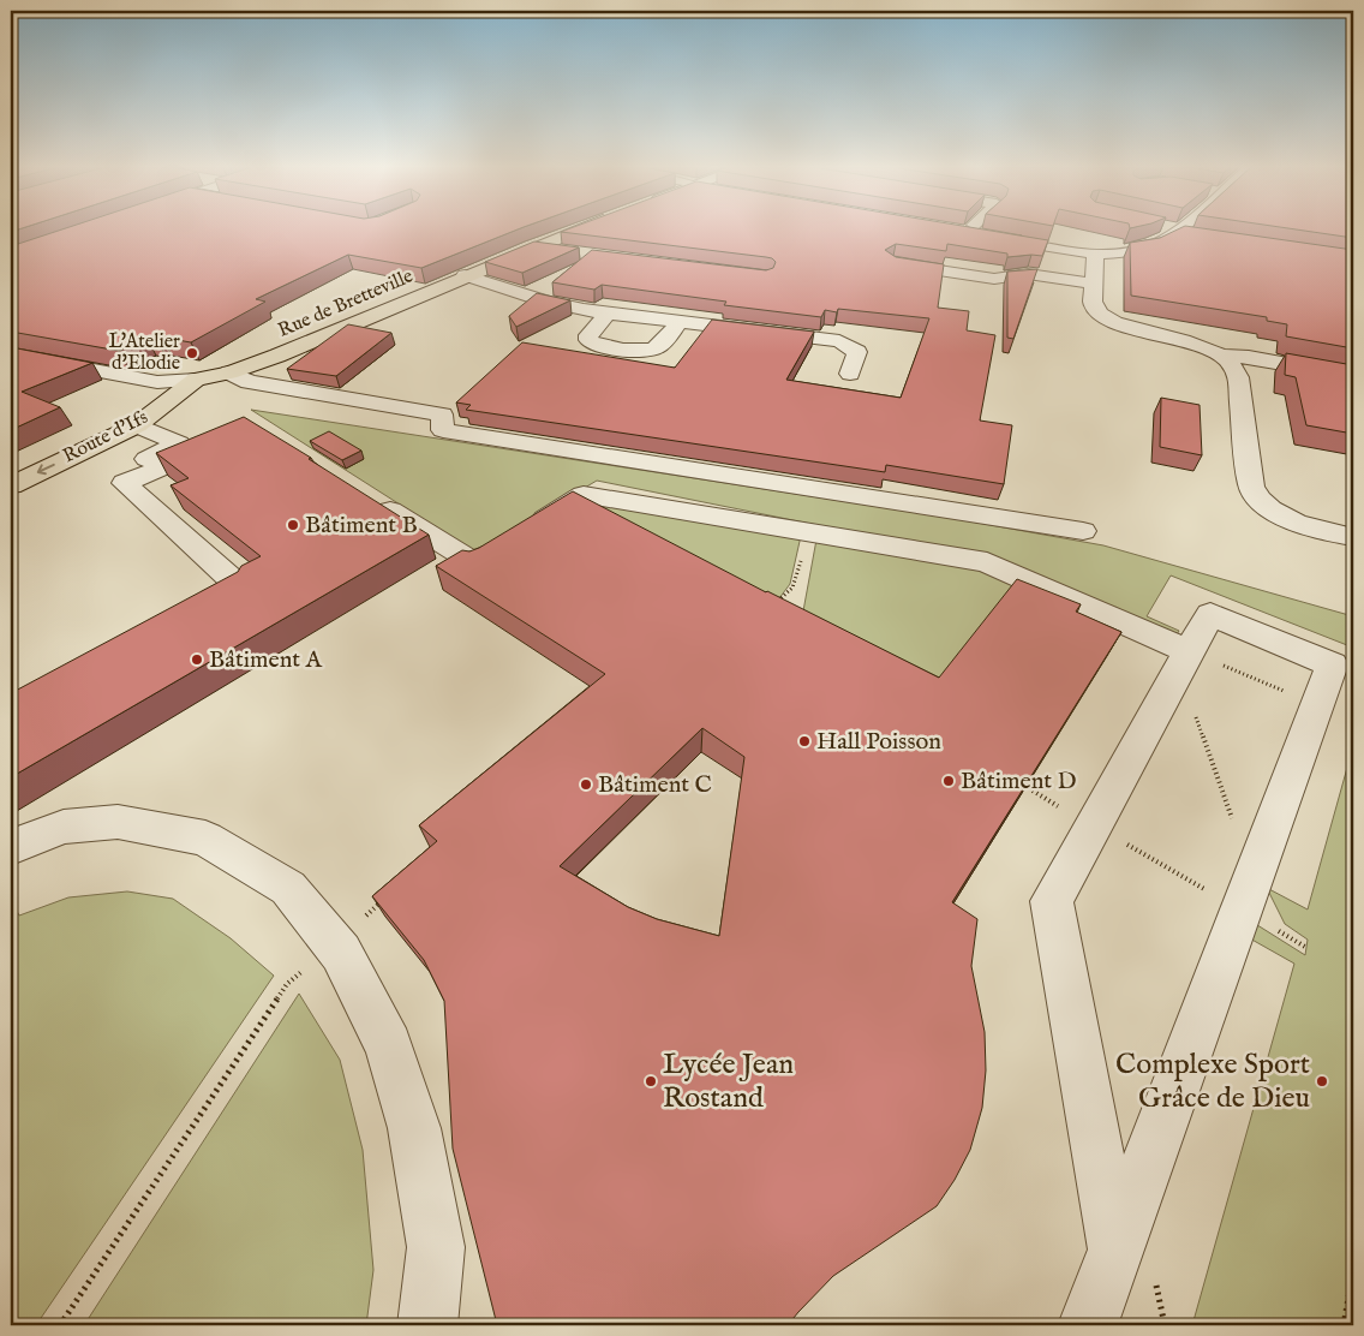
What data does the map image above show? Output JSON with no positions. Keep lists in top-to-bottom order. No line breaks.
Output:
{"streets":{"main road":["Rue de Bretteville","Route d'Ifs"]},"crossings":[["Rue de Bretteville","Route d'Ifs"]],"one_way":["Route d'Ifs"],"places":["L'Atelier d'Elodie","Bâtiment B","Bâtiment A","Hall Poisson","Bâtiment D","Bâtiment C","Lycée Jean Rostand","Complexe Sport Grâce de Dieu"]}
